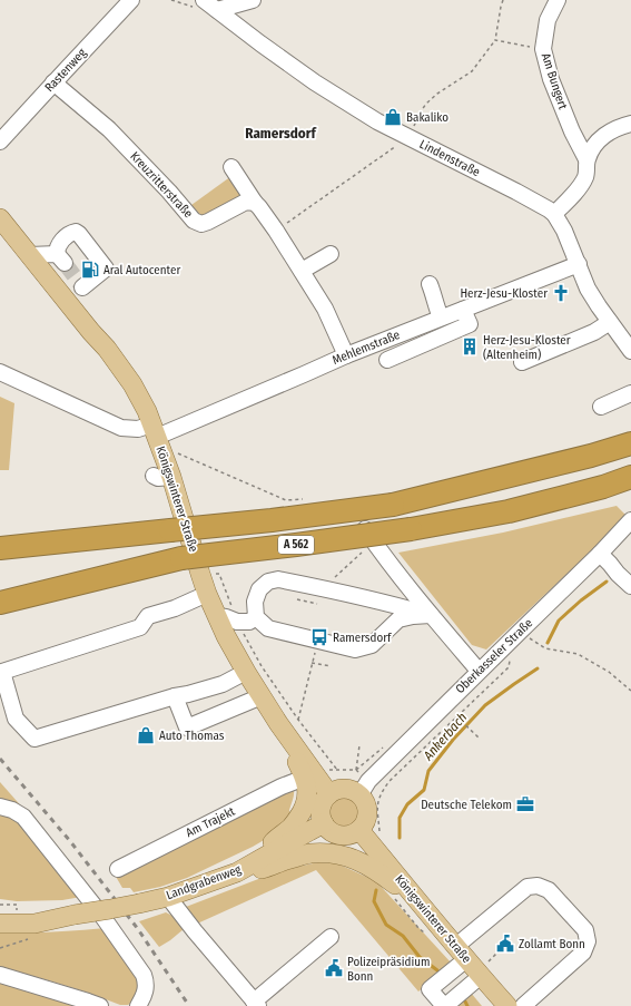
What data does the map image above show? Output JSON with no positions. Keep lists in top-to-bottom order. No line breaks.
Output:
{"streets":{"highway":["A 562"],"main road":["Königswinterer Straße","Landgrabenweg"],"street":["Rastenweg","Am Bungert","Lindenstraße","Kreuzritterstraße","Mehlemstraße","Oberkasseler Straße","Am Trajekt"]},"crossings":[["Rastenweg","Kreuzritterstraße"],["Lindenstraße","Mehlemstraße"],["Mehlemstraße","Königswinterer Straße"],["Königswinterer Straße","Oberkasseler Straße"],["Königswinterer Straße","Landgrabenweg"],["Oberkasseler Straße","Landgrabenweg"]],"districts":["Ramersdorf"],"water":["Ankerbach"],"places":{"shop":["Bakaliko","Auto Thomas"],"fuel station":["Aral Autocenter"],"church":["Herz-Jesu-Kloster"],"building":["Herz-Jesu-Kloster (Altenheim)"],"bus stop":["Ramersdorf"],"office":["Deutsche Telekom"],"public building":["Zollamt Bonn","Polizeipräsidium Bonn"]}}
